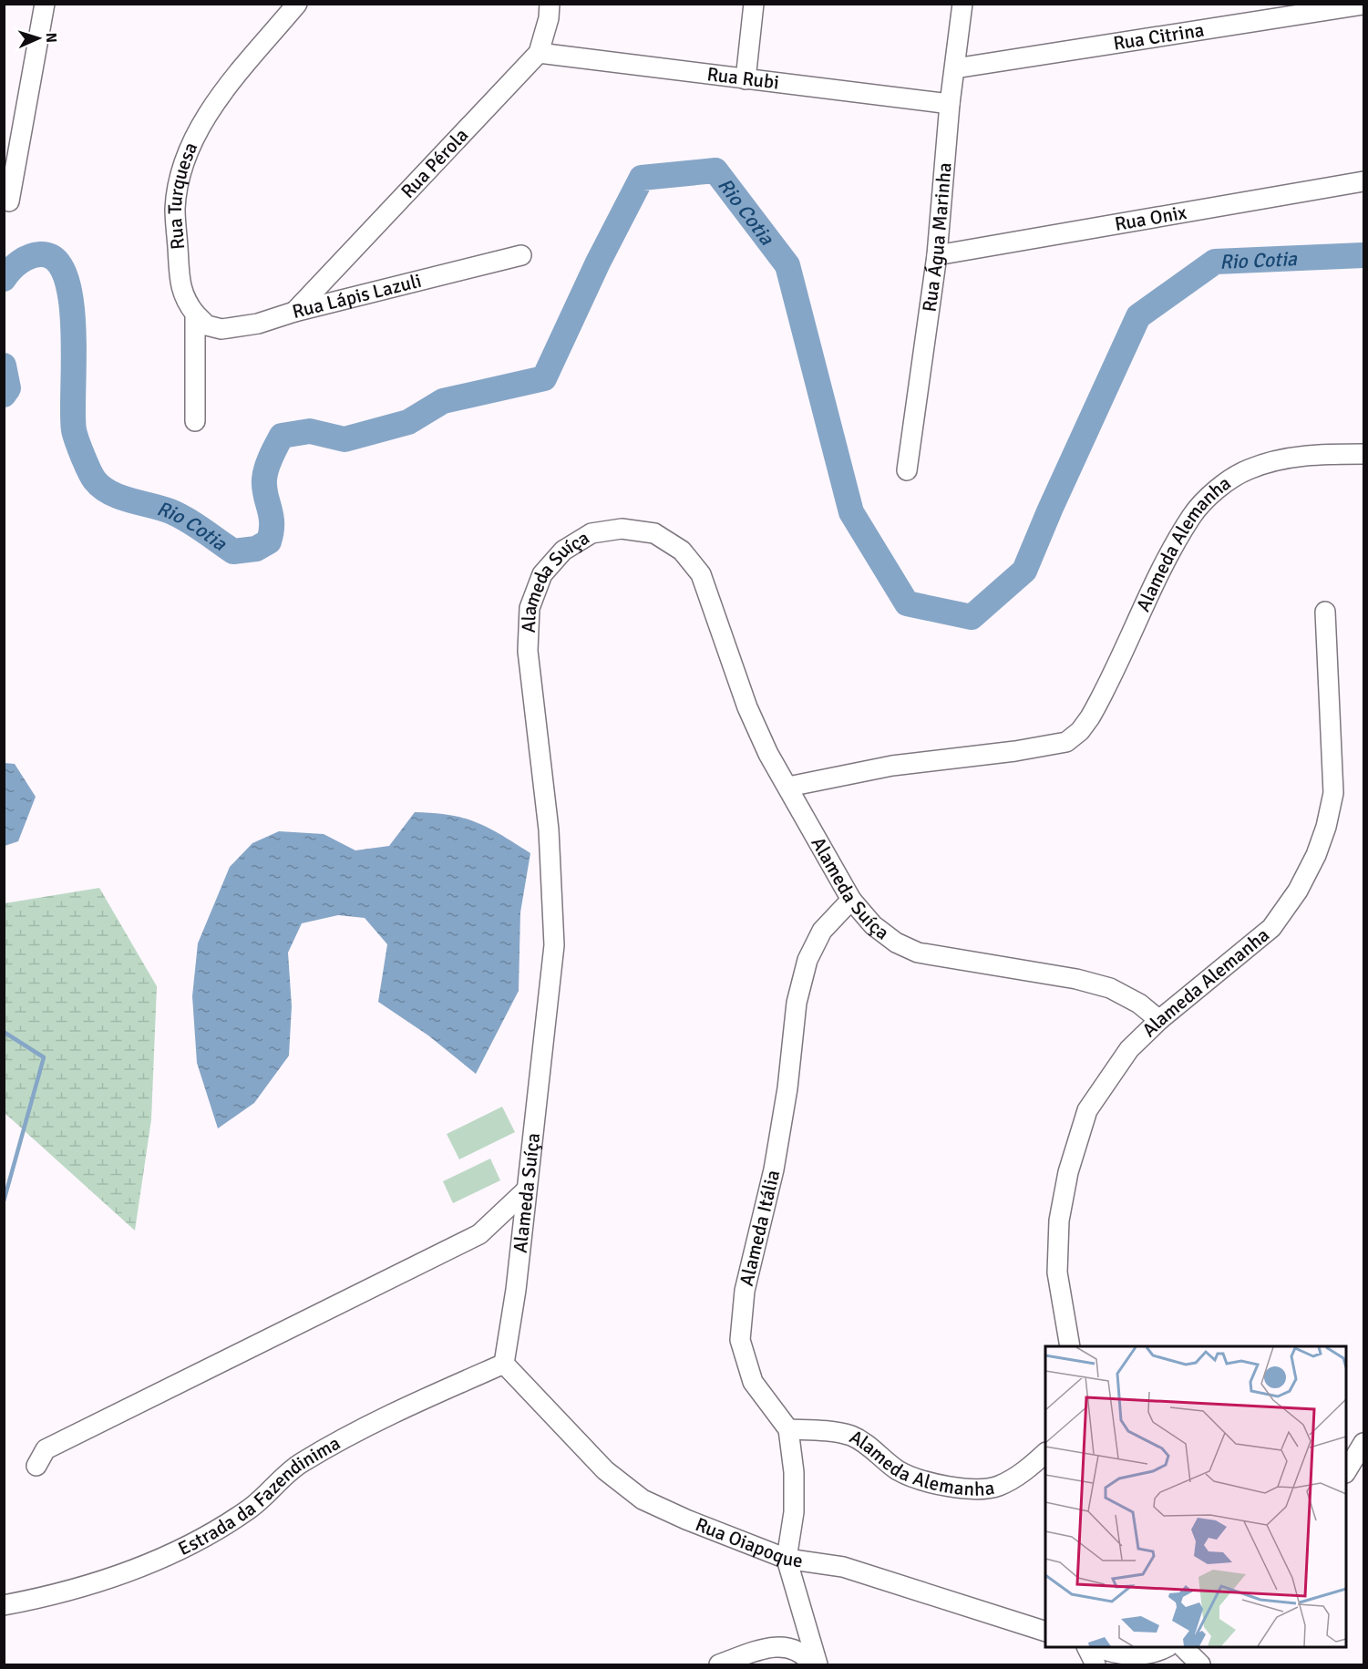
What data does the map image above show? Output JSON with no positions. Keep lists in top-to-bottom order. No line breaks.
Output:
{"streets":{"street":["Rua Citrina","Rua Rubi","Rua Pérola","Rua Turquesa","Rua Onix","Rua Água Marinha","Rua Lápis Lazuli","Alameda Alemanha","Alameda Suíça","Alameda Itália","Estrada da Fazendinima","Rua Oiapoque"]},"crossings":[["Rua Citrina","Rua Água Marinha"],["Rua Rubi","Rua Pérola"],["Rua Rubi","Rua Água Marinha"],["Rua Pérola","Rua Lápis Lazuli"],["Rua Turquesa","Rua Lápis Lazuli"],["Rua Onix","Rua Água Marinha"],["Alameda Alemanha","Alameda Suíça"],["Alameda Alemanha","Alameda Itália"],["Alameda Suíça","Alameda Itália"],["Alameda Suíça","Estrada da Fazendinima"],["Alameda Suíça","Rua Oiapoque"],["Estrada da Fazendinima","Rua Oiapoque"]],"water":["Rio Cotia"],"north":"right"}
